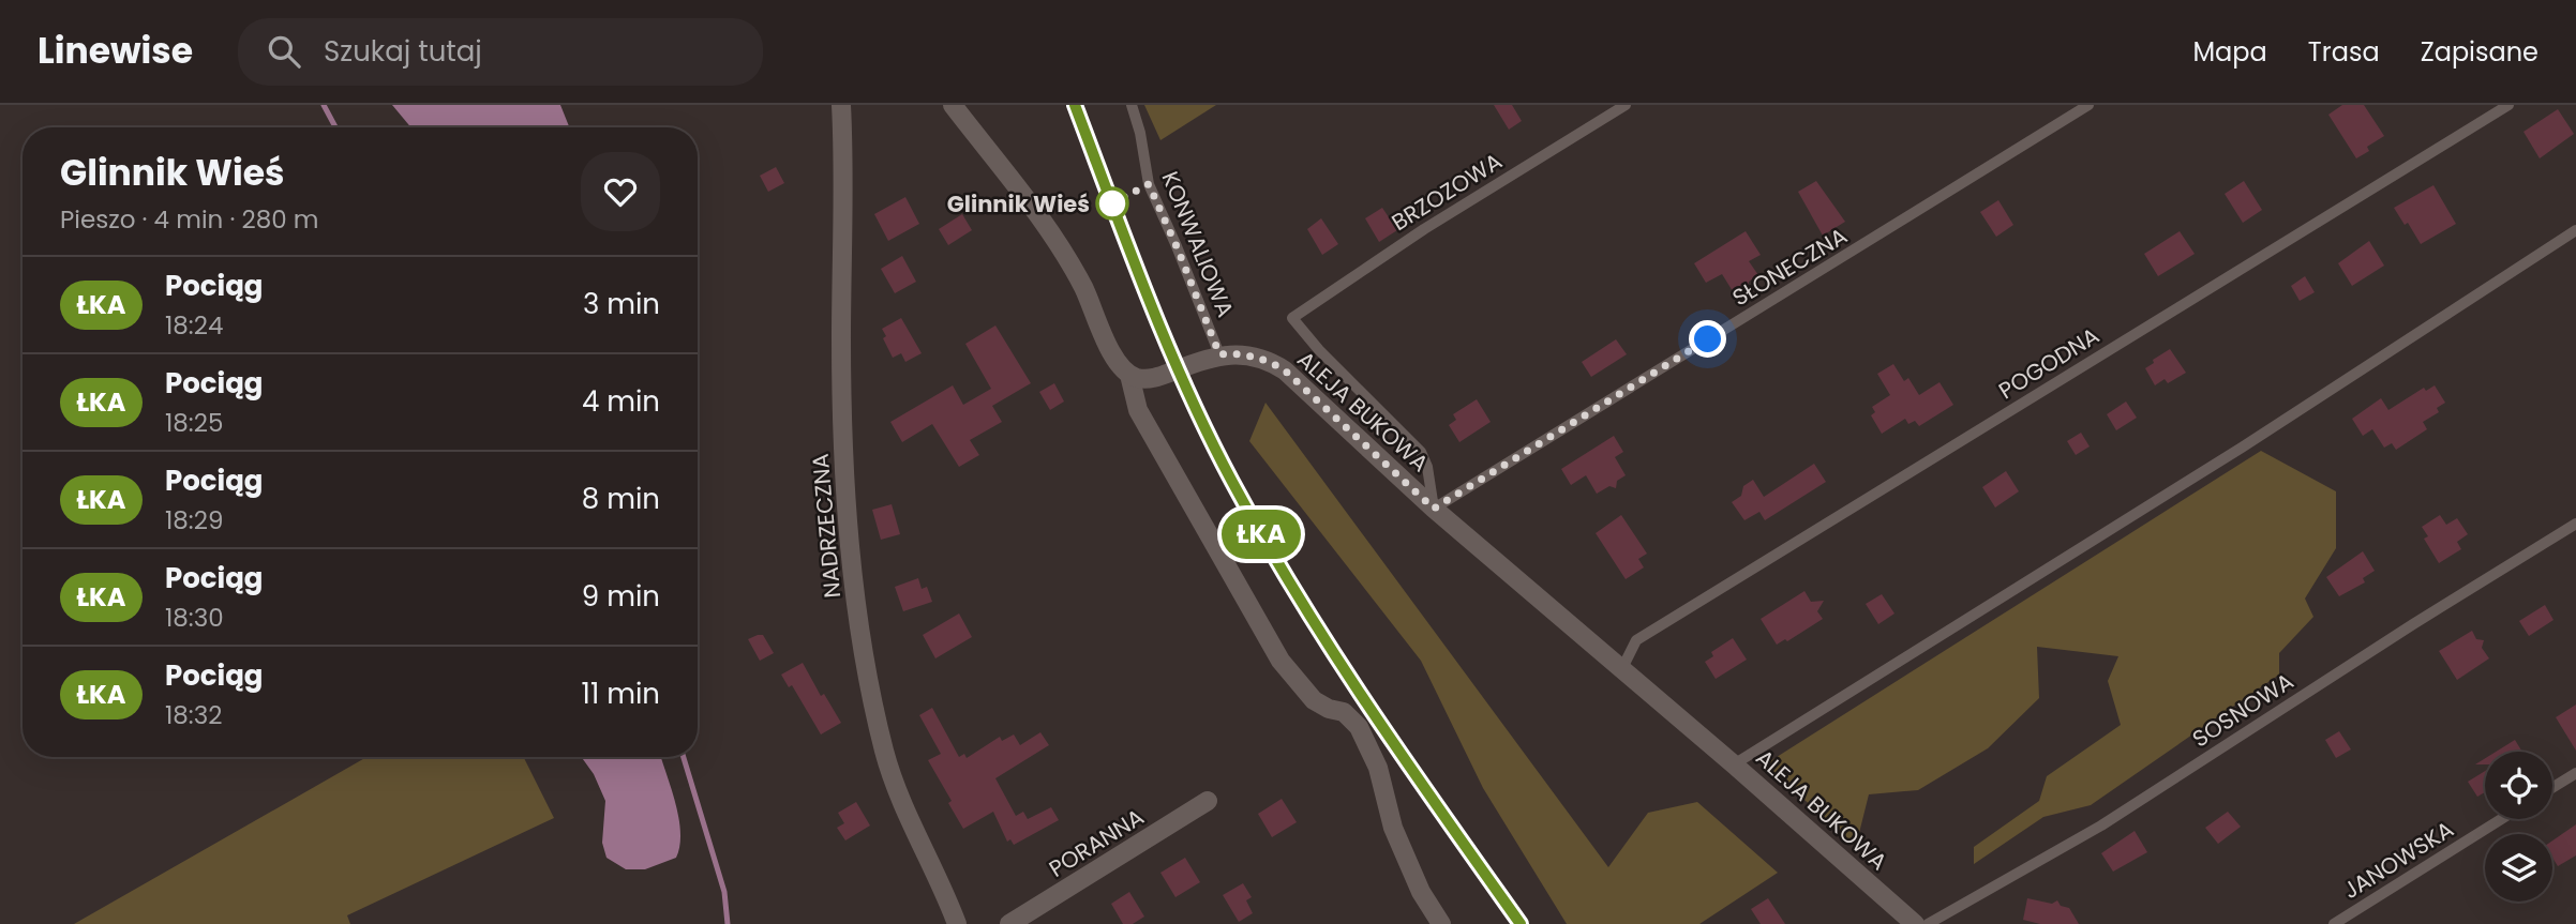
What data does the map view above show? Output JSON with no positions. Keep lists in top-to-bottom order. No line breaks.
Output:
{"streets":{"street":["ALEJA BUKOWA","NADRZECZNA","PORANNA"],"lane":["BRZOZOWA","KONWALIOWA","SŁONECZNA","POGODNA","SOSNOWA","JANOWSKA"]},"crossings":[["BRZOZOWA","SŁONECZNA"],["BRZOZOWA","ALEJA BUKOWA"],["KONWALIOWA","ALEJA BUKOWA"],["SŁONECZNA","ALEJA BUKOWA"],["POGODNA","ALEJA BUKOWA"]],"places":["Glinnik Wieś"],"page":{"header":"Linewise","search":"Szukaj tutaj","nav":["Mapa","Trasa","Zapisane"],"on_map":"ŁKA","heading":["Glinnik Wieś","Pieszo · 4 min · 280 m"],"list":[{"mark":"ŁKA","name":"Pociąg","note":"18:24","value":"3 min"},{"mark":"ŁKA","name":"Pociąg","note":"18:25","value":"4 min"},{"mark":"ŁKA","name":"Pociąg","note":"18:29","value":"8 min"},{"mark":"ŁKA","name":"Pociąg","note":"18:30","value":"9 min"},{"mark":"ŁKA","name":"Pociąg","note":"18:32","value":"11 min"}]}}
